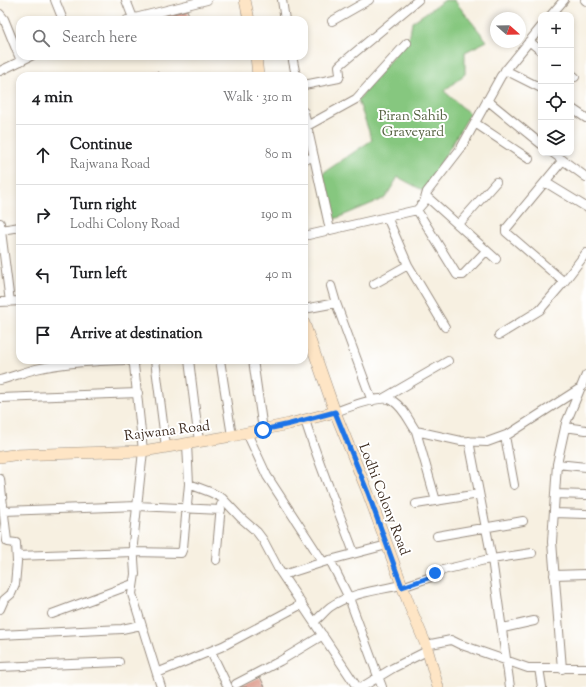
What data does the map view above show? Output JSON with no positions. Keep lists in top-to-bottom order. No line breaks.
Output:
{"streets":{"main road":["Rajwana Road","Lodhi Colony Road"]},"crossings":[["Rajwana Road","Lodhi Colony Road"]],"parks":["Piran Sahib Graveyard"],"north":"right","page":{"map_buttons":["+","−"],"search":"Search here","heading":["4 min","Walk · 310 m"],"list":[["Continue","Rajwana Road","80 m"],["Turn right","Lodhi Colony Road","190 m"],["Turn left","40 m"],"Arrive at destination"]}}
